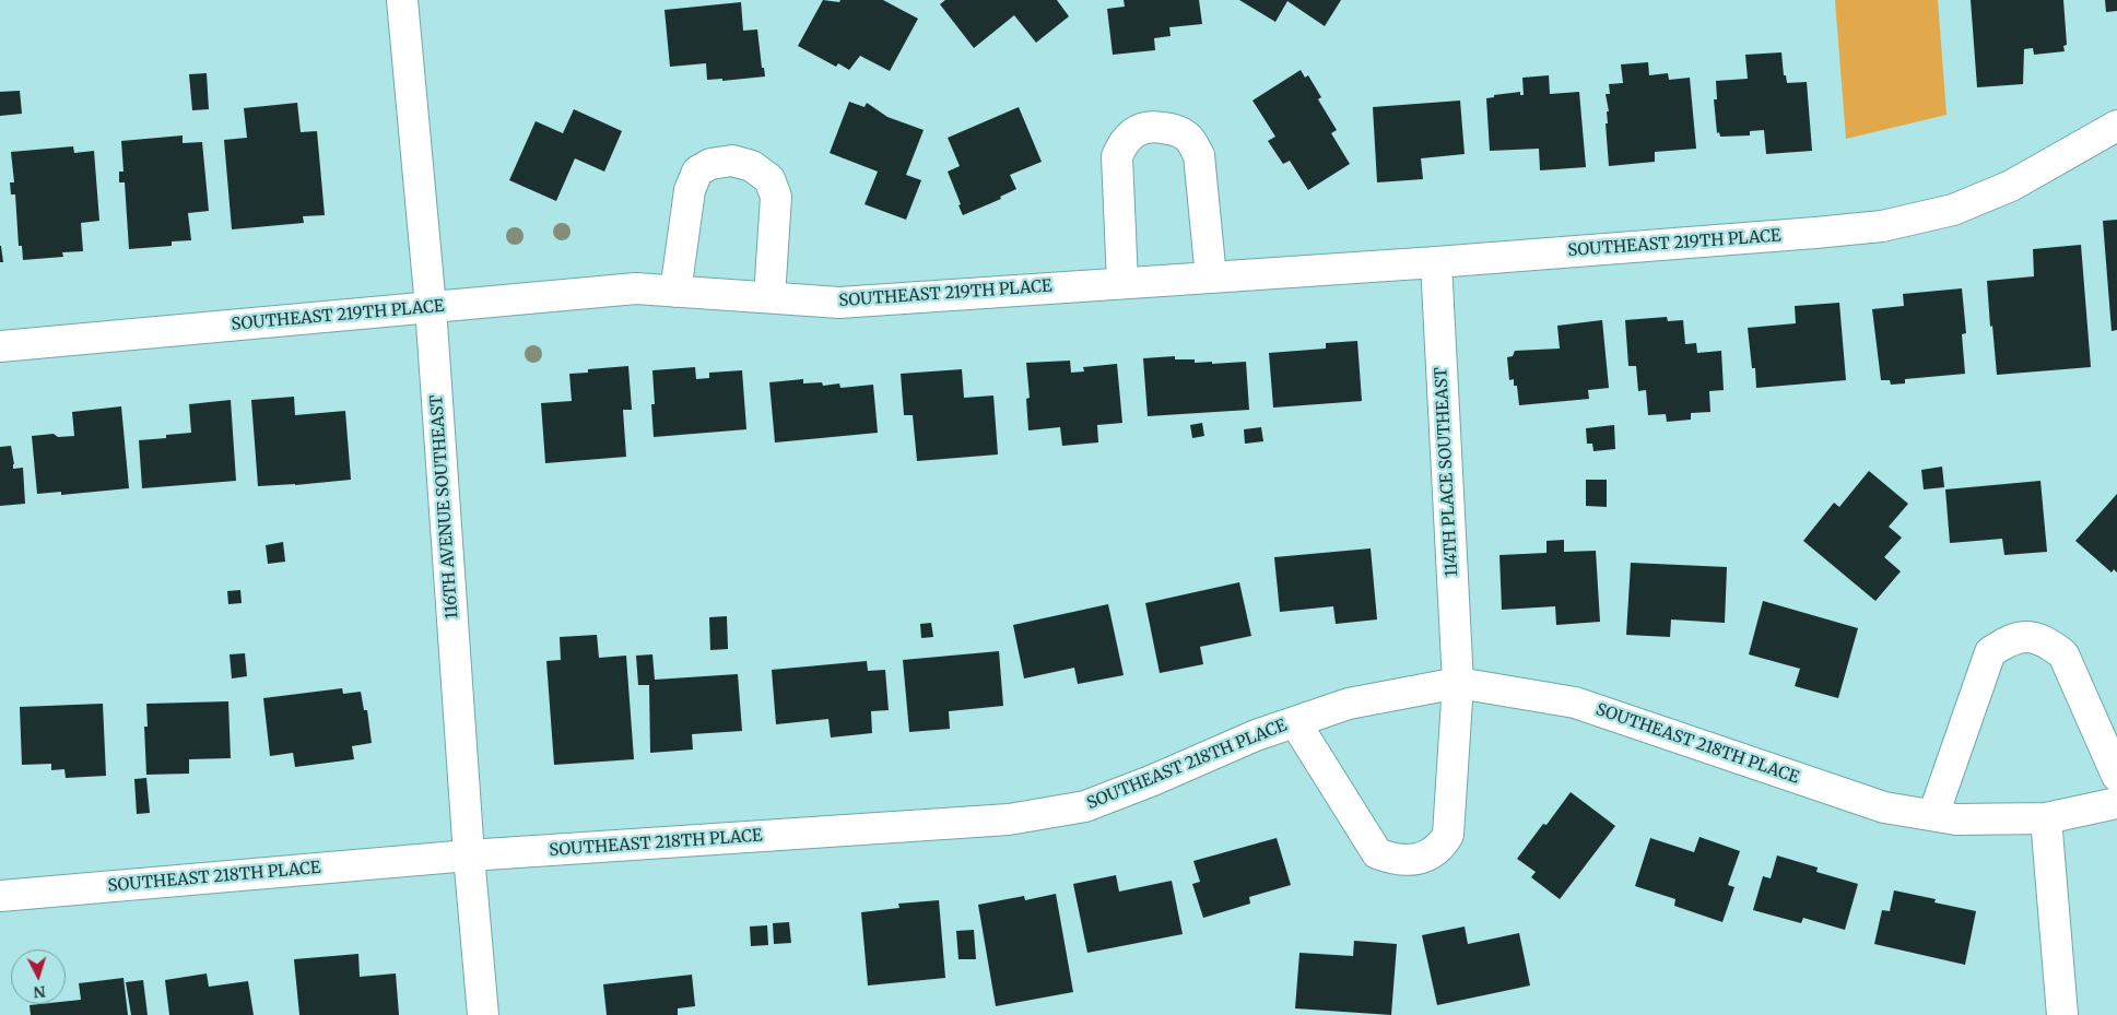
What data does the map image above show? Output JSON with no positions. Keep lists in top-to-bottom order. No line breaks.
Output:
{"streets":{"street":["SOUTHEAST 219TH PLACE","114TH PLACE SOUTHEAST","116TH AVENUE SOUTHEAST","SOUTHEAST 218TH PLACE"]},"crossings":[["SOUTHEAST 219TH PLACE","114TH PLACE SOUTHEAST"],["SOUTHEAST 219TH PLACE","116TH AVENUE SOUTHEAST"],["114TH PLACE SOUTHEAST","SOUTHEAST 218TH PLACE"],["116TH AVENUE SOUTHEAST","SOUTHEAST 218TH PLACE"]],"north":"bottom"}
